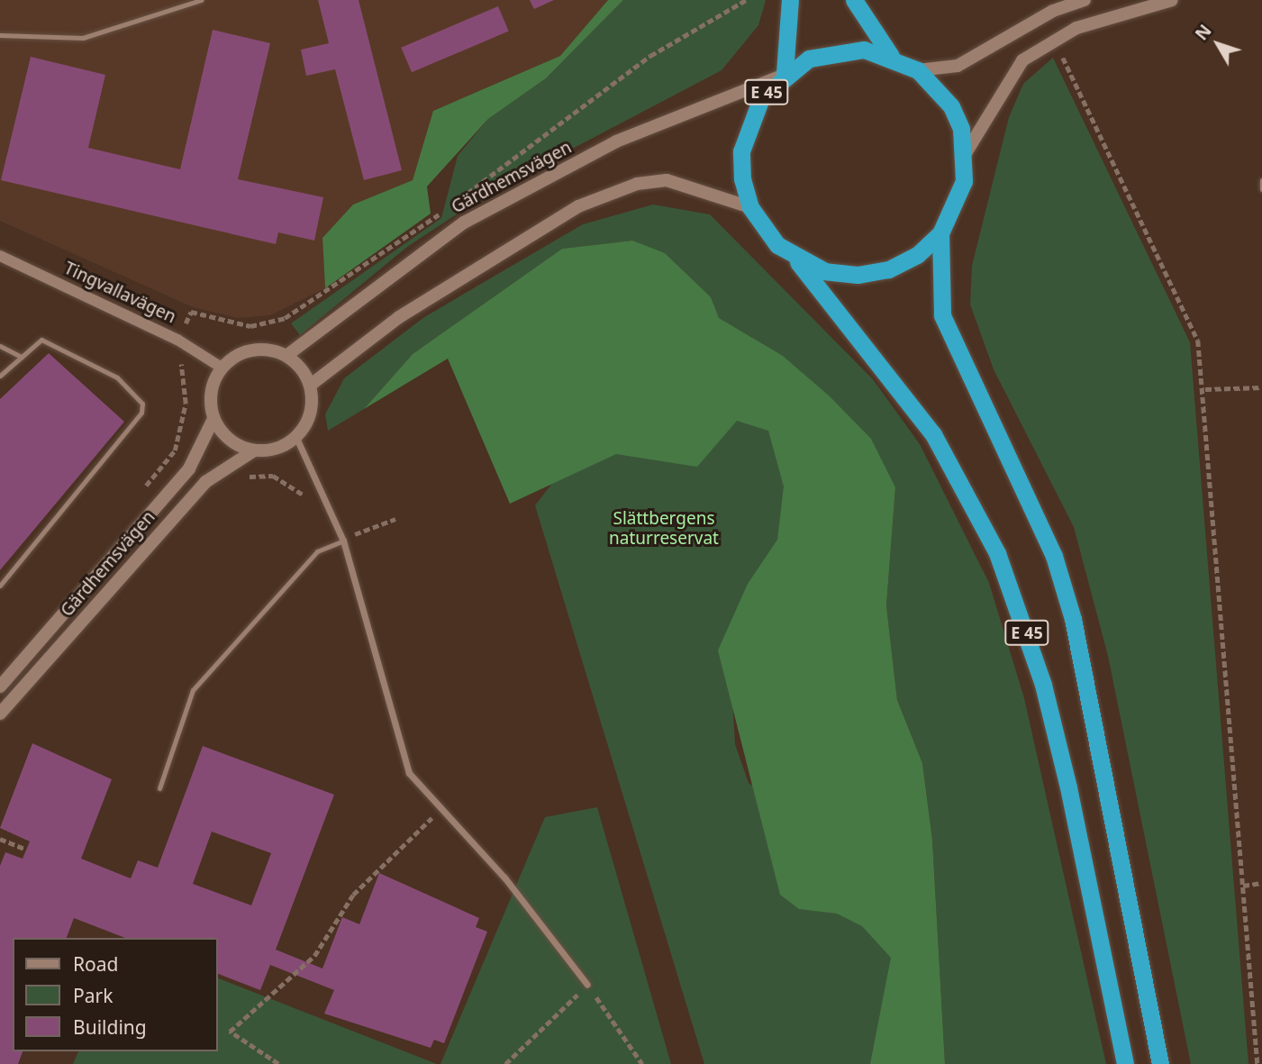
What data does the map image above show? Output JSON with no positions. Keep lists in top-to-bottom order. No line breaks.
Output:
{"streets":{"highway":["E 45"],"main road":["Gärdhemsvägen"],"street":["Tingvallavägen"]},"crossings":[["E 45","Gärdhemsvägen"],["Gärdhemsvägen","Tingvallavägen"]],"parks":["Slättbergens naturreservat"],"legend":["Road","Park","Building"],"north":"top left"}
